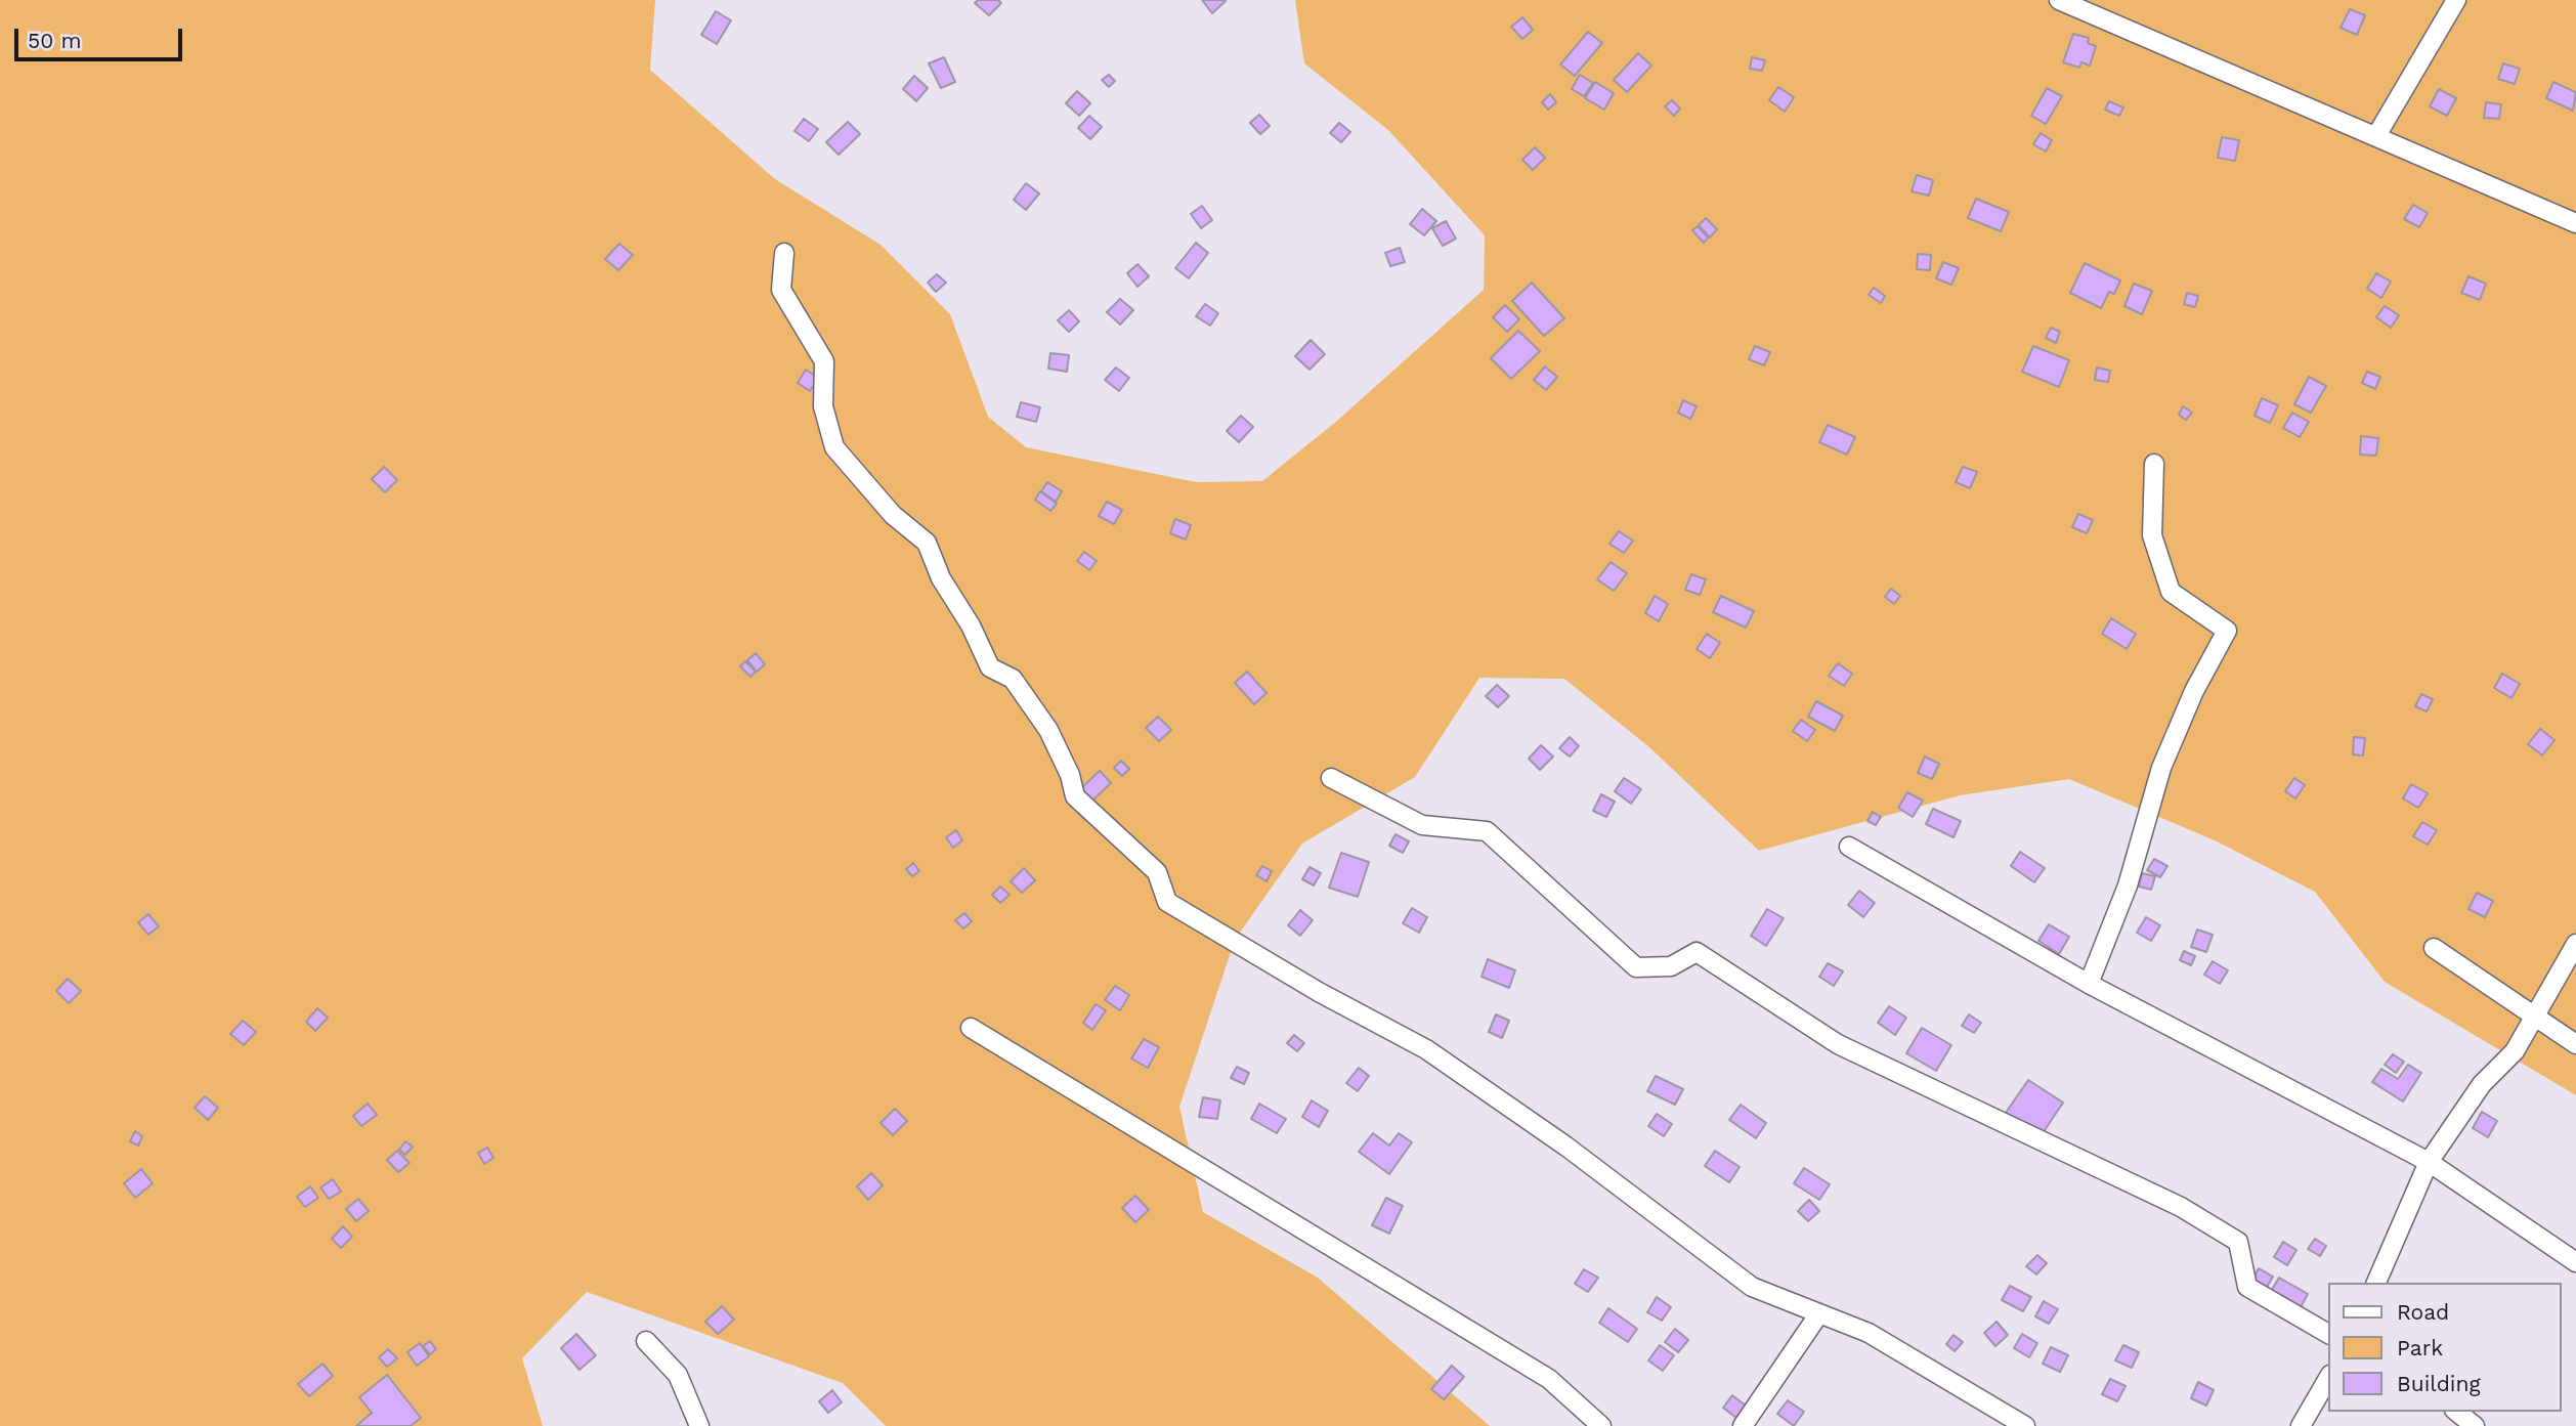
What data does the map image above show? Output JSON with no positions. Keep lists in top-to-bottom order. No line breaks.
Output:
{"legend":["Road","Park","Building"],"scale_bar":"50 m"}
